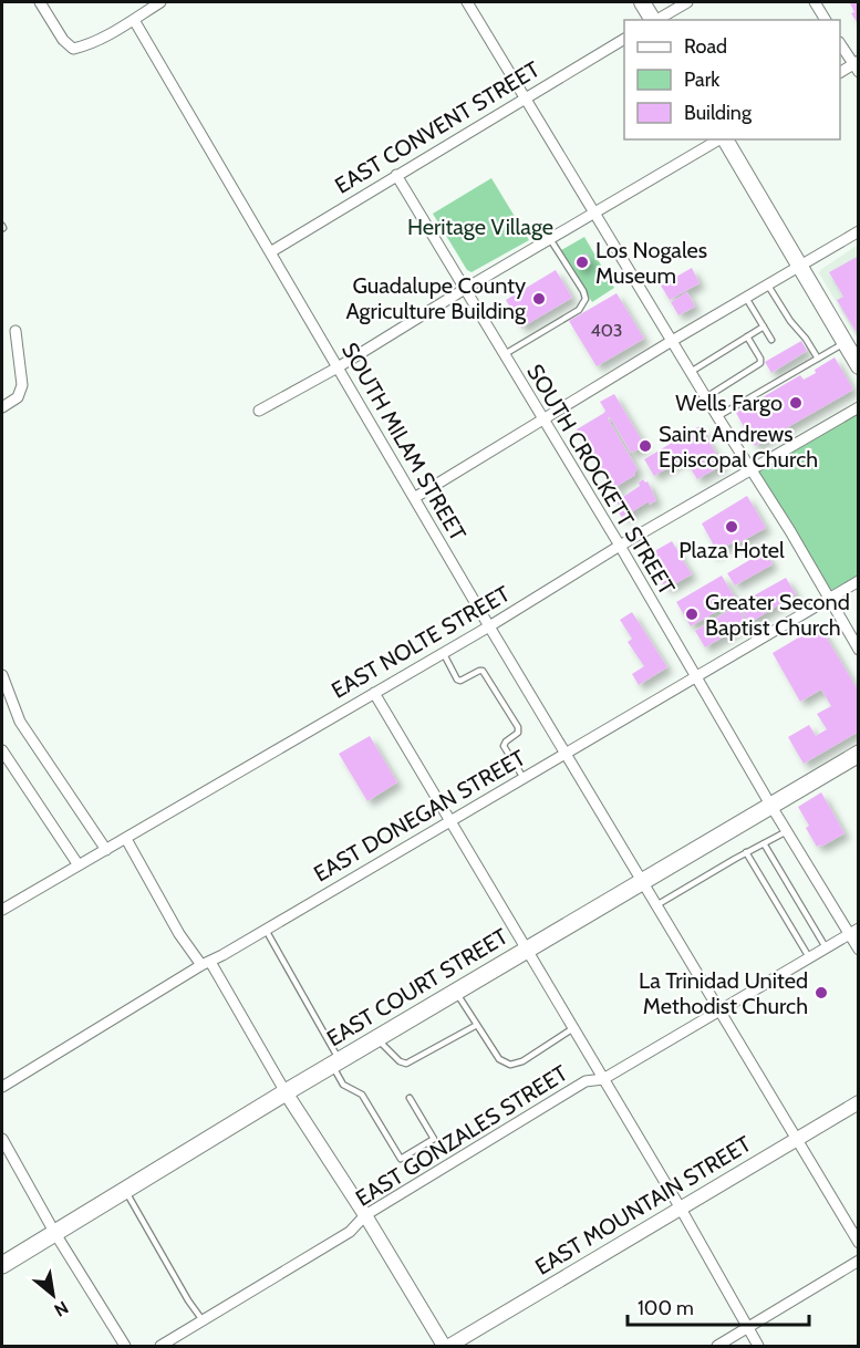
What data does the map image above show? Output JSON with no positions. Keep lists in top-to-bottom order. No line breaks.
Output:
{"streets":{"main road":["EAST COURT STREET"],"street":["EAST CONVENT STREET","SOUTH MILAM STREET","SOUTH CROCKETT STREET","EAST NOLTE STREET","EAST DONEGAN STREET","EAST GONZALES STREET","EAST MOUNTAIN STREET"]},"crossings":[["EAST CONVENT STREET","SOUTH MILAM STREET"],["EAST CONVENT STREET","SOUTH CROCKETT STREET"],["SOUTH MILAM STREET","EAST NOLTE STREET"],["SOUTH MILAM STREET","EAST DONEGAN STREET"],["SOUTH MILAM STREET","EAST COURT STREET"],["SOUTH MILAM STREET","EAST GONZALES STREET"],["SOUTH MILAM STREET","EAST MOUNTAIN STREET"],["SOUTH CROCKETT STREET","EAST NOLTE STREET"],["SOUTH CROCKETT STREET","EAST DONEGAN STREET"],["SOUTH CROCKETT STREET","EAST COURT STREET"],["SOUTH CROCKETT STREET","EAST GONZALES STREET"]],"parks":["Heritage Village"],"places":["Los Nogales Museum","Guadalupe County Agriculture Building","Wells Fargo","Saint Andrews Episcopal Church","Plaza Hotel","Greater Second Baptist Church","La Trinidad United Methodist Church"],"house_numbers":["403"],"legend":["Road","Park","Building"],"scale_bar":"100 m","north":"bottom right"}
